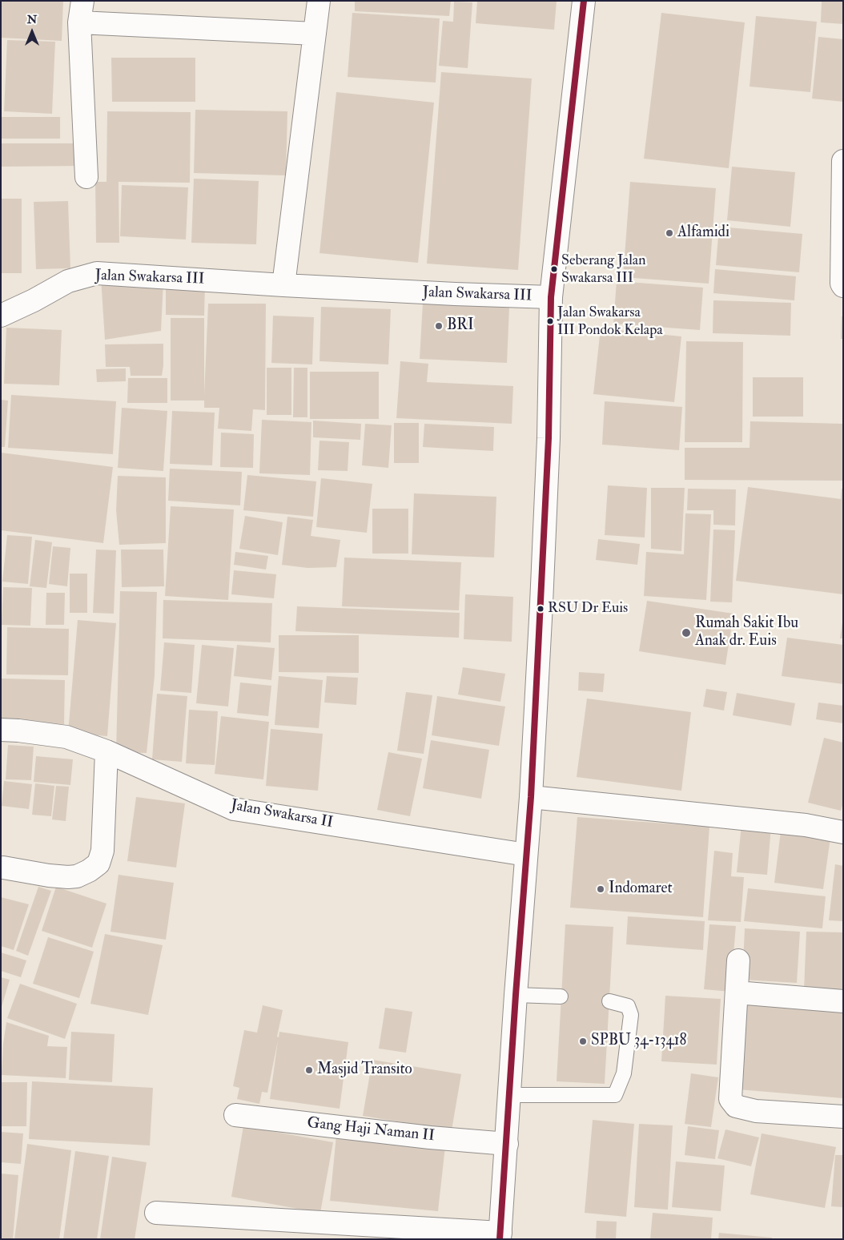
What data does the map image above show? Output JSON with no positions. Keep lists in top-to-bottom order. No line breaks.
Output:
{"streets":{"street":["Jalan Swakarsa III","Jalan Swakarsa II","Gang Haji Naman II"]},"places":["Alfamidi","Seberang Jalan Swakarsa III","Jalan Swakarsa III Pondok Kelapa","BRI","RSU Dr Euis","Rumah Sakit Ibu Anak dr. Euis","Indomaret","SPBU 34-13418","Masjid Transito"],"north":"top"}
